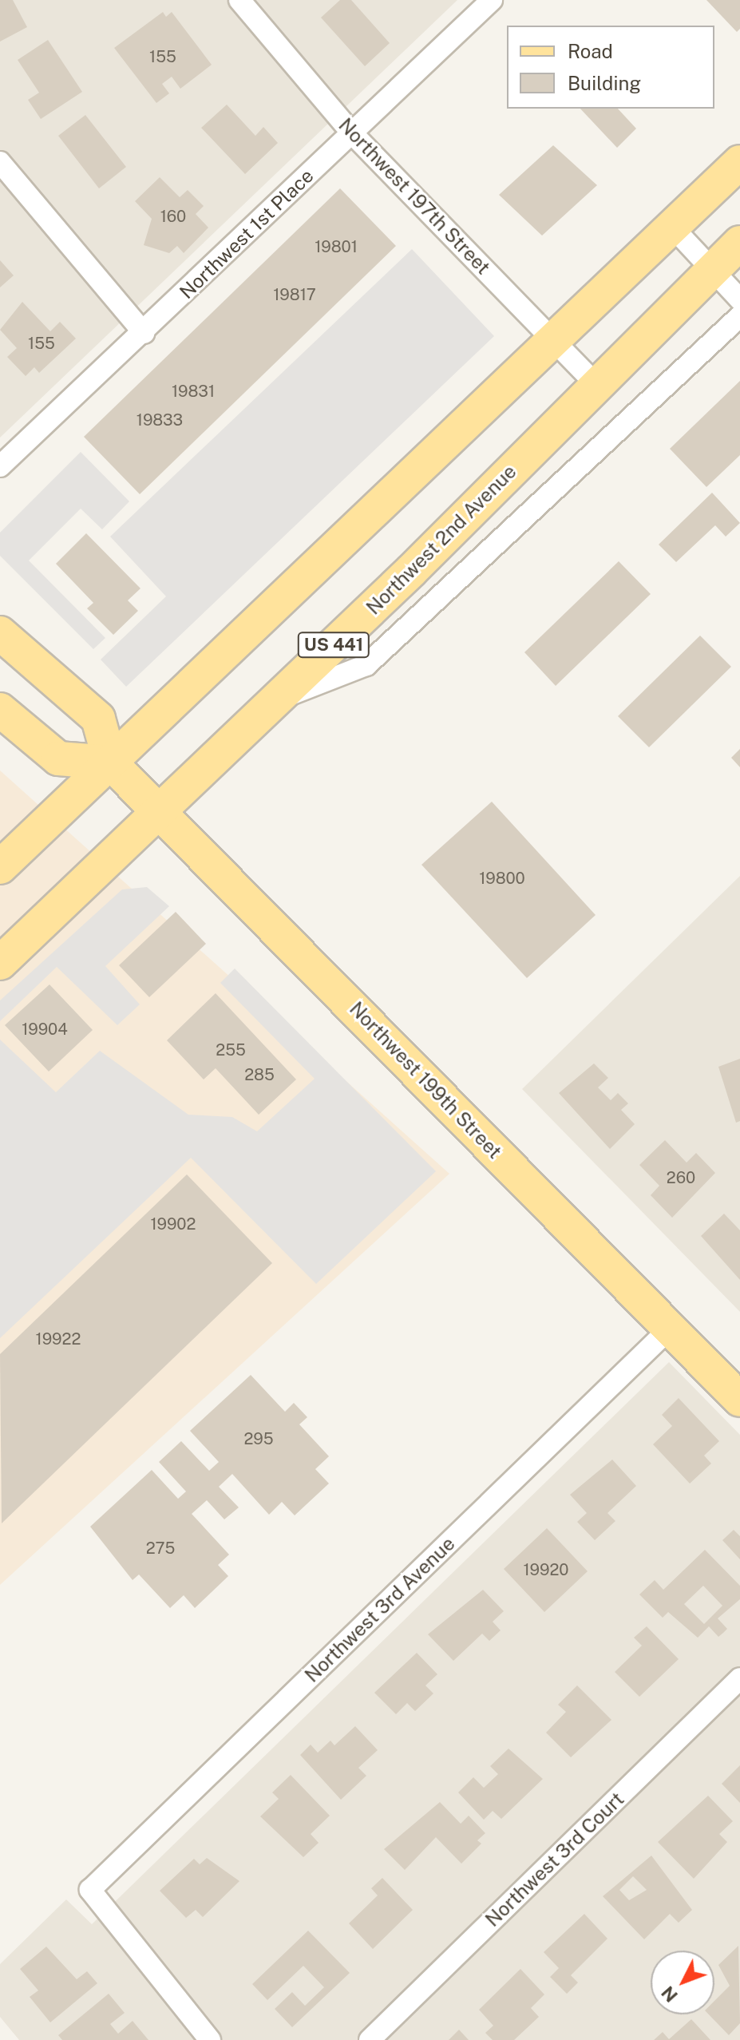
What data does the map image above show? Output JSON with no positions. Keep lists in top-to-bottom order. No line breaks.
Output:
{"streets":{"main road":["Northwest 2nd Avenue","US 441","Northwest 199th Street"],"street":["Northwest 197th Street","Northwest 1st Place","Northwest 3rd Avenue","Northwest 3rd Court"]},"crossings":[["Northwest 197th Street","Northwest 1st Place"],["Northwest 197th Street","Northwest 2nd Avenue"],["Northwest 2nd Avenue","Northwest 199th Street"],["Northwest 199th Street","Northwest 3rd Avenue"]],"house_numbers":["155","160","19801","19817","155","19831","19833","19800","19904","255","285","260","19902","19922","295","275","19920"],"legend":["Road","Building"],"north":"bottom left"}
